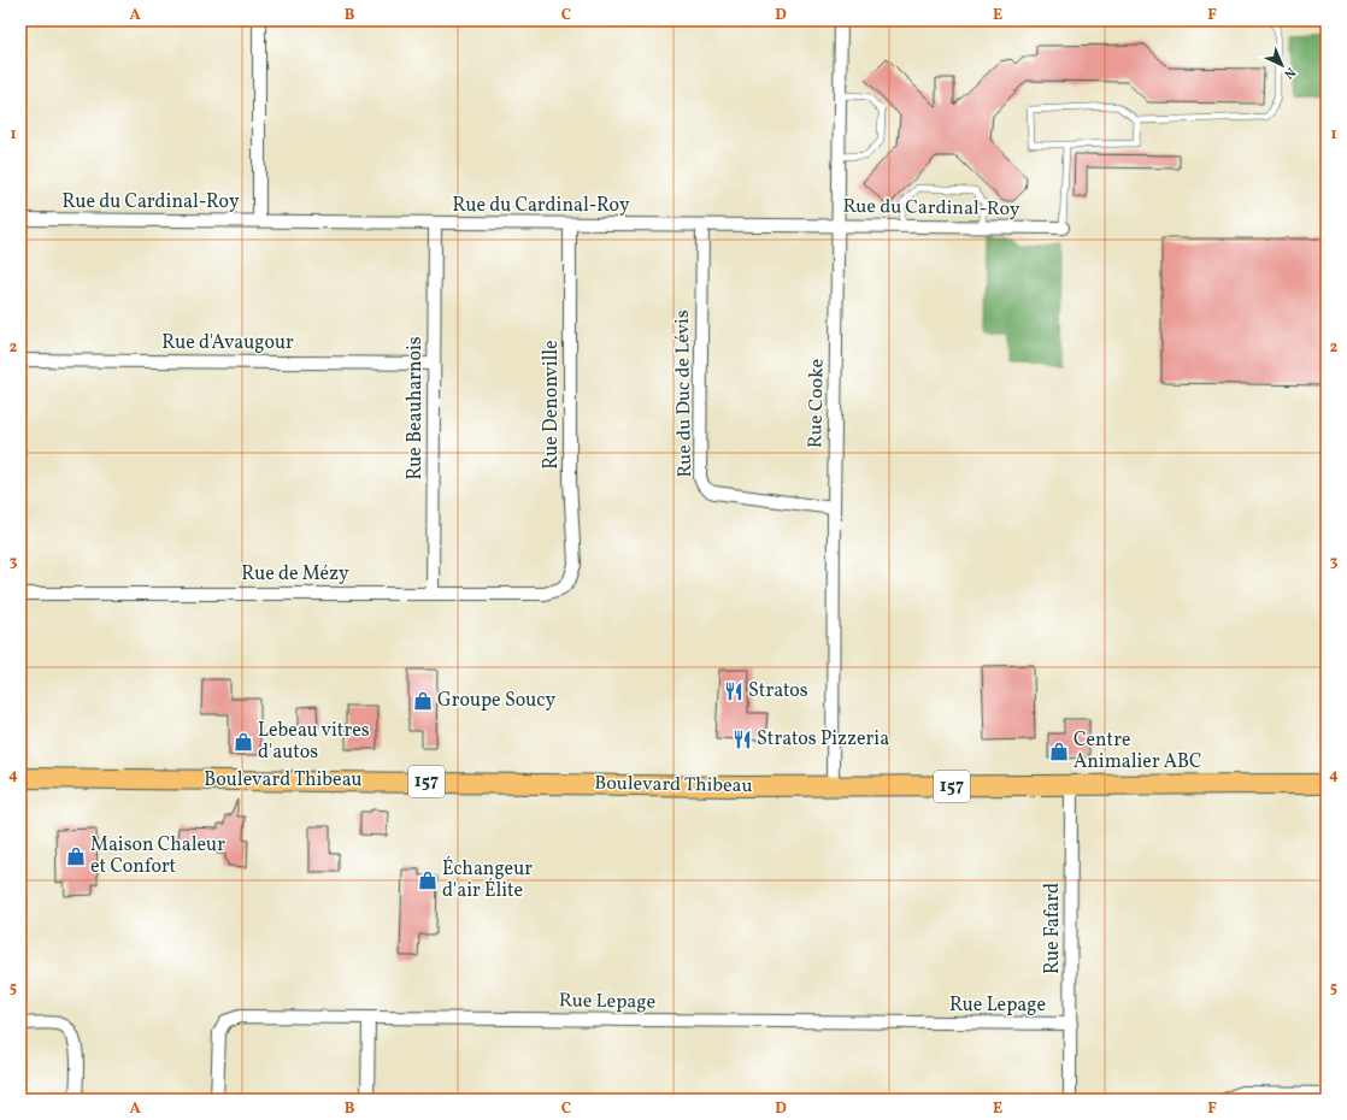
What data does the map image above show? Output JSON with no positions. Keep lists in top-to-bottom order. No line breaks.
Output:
{"streets":{"main road":["Boulevard Thibeau","157"],"street":["Rue du Cardinal-Roy","Rue d'Avaugour","Rue du Duc de Lévis","Rue Cooke","Rue Denonville","Rue Beauharnois","Rue de Mézy","Rue Fafard","Rue Lepage"]},"crossings":[["Rue du Cardinal-Roy","Rue du Duc de Lévis"],["Rue du Cardinal-Roy","Rue Cooke"],["Rue du Cardinal-Roy","Rue Denonville"],["Rue du Cardinal-Roy","Rue Beauharnois"],["Rue d'Avaugour","Rue Beauharnois"],["Rue du Duc de Lévis","Rue Cooke"],["Rue Cooke","Boulevard Thibeau"],["Rue Denonville","Rue de Mézy"],["Rue Beauharnois","Rue de Mézy"],["Boulevard Thibeau","Rue Fafard"],["Rue Fafard","Rue Lepage"]],"places":{"restaurant":["Stratos","Stratos Pizzeria"],"shop":["Groupe Soucy","Lebeau vitres d'autos","Centre Animalier ABC","Maison Chaleur et Confort","Échangeur d'air Élite"]},"north":"bottom right","grid":{"columns":["A","B","C","D","E","F"],"rows":["1","2","3","4","5"]}}
